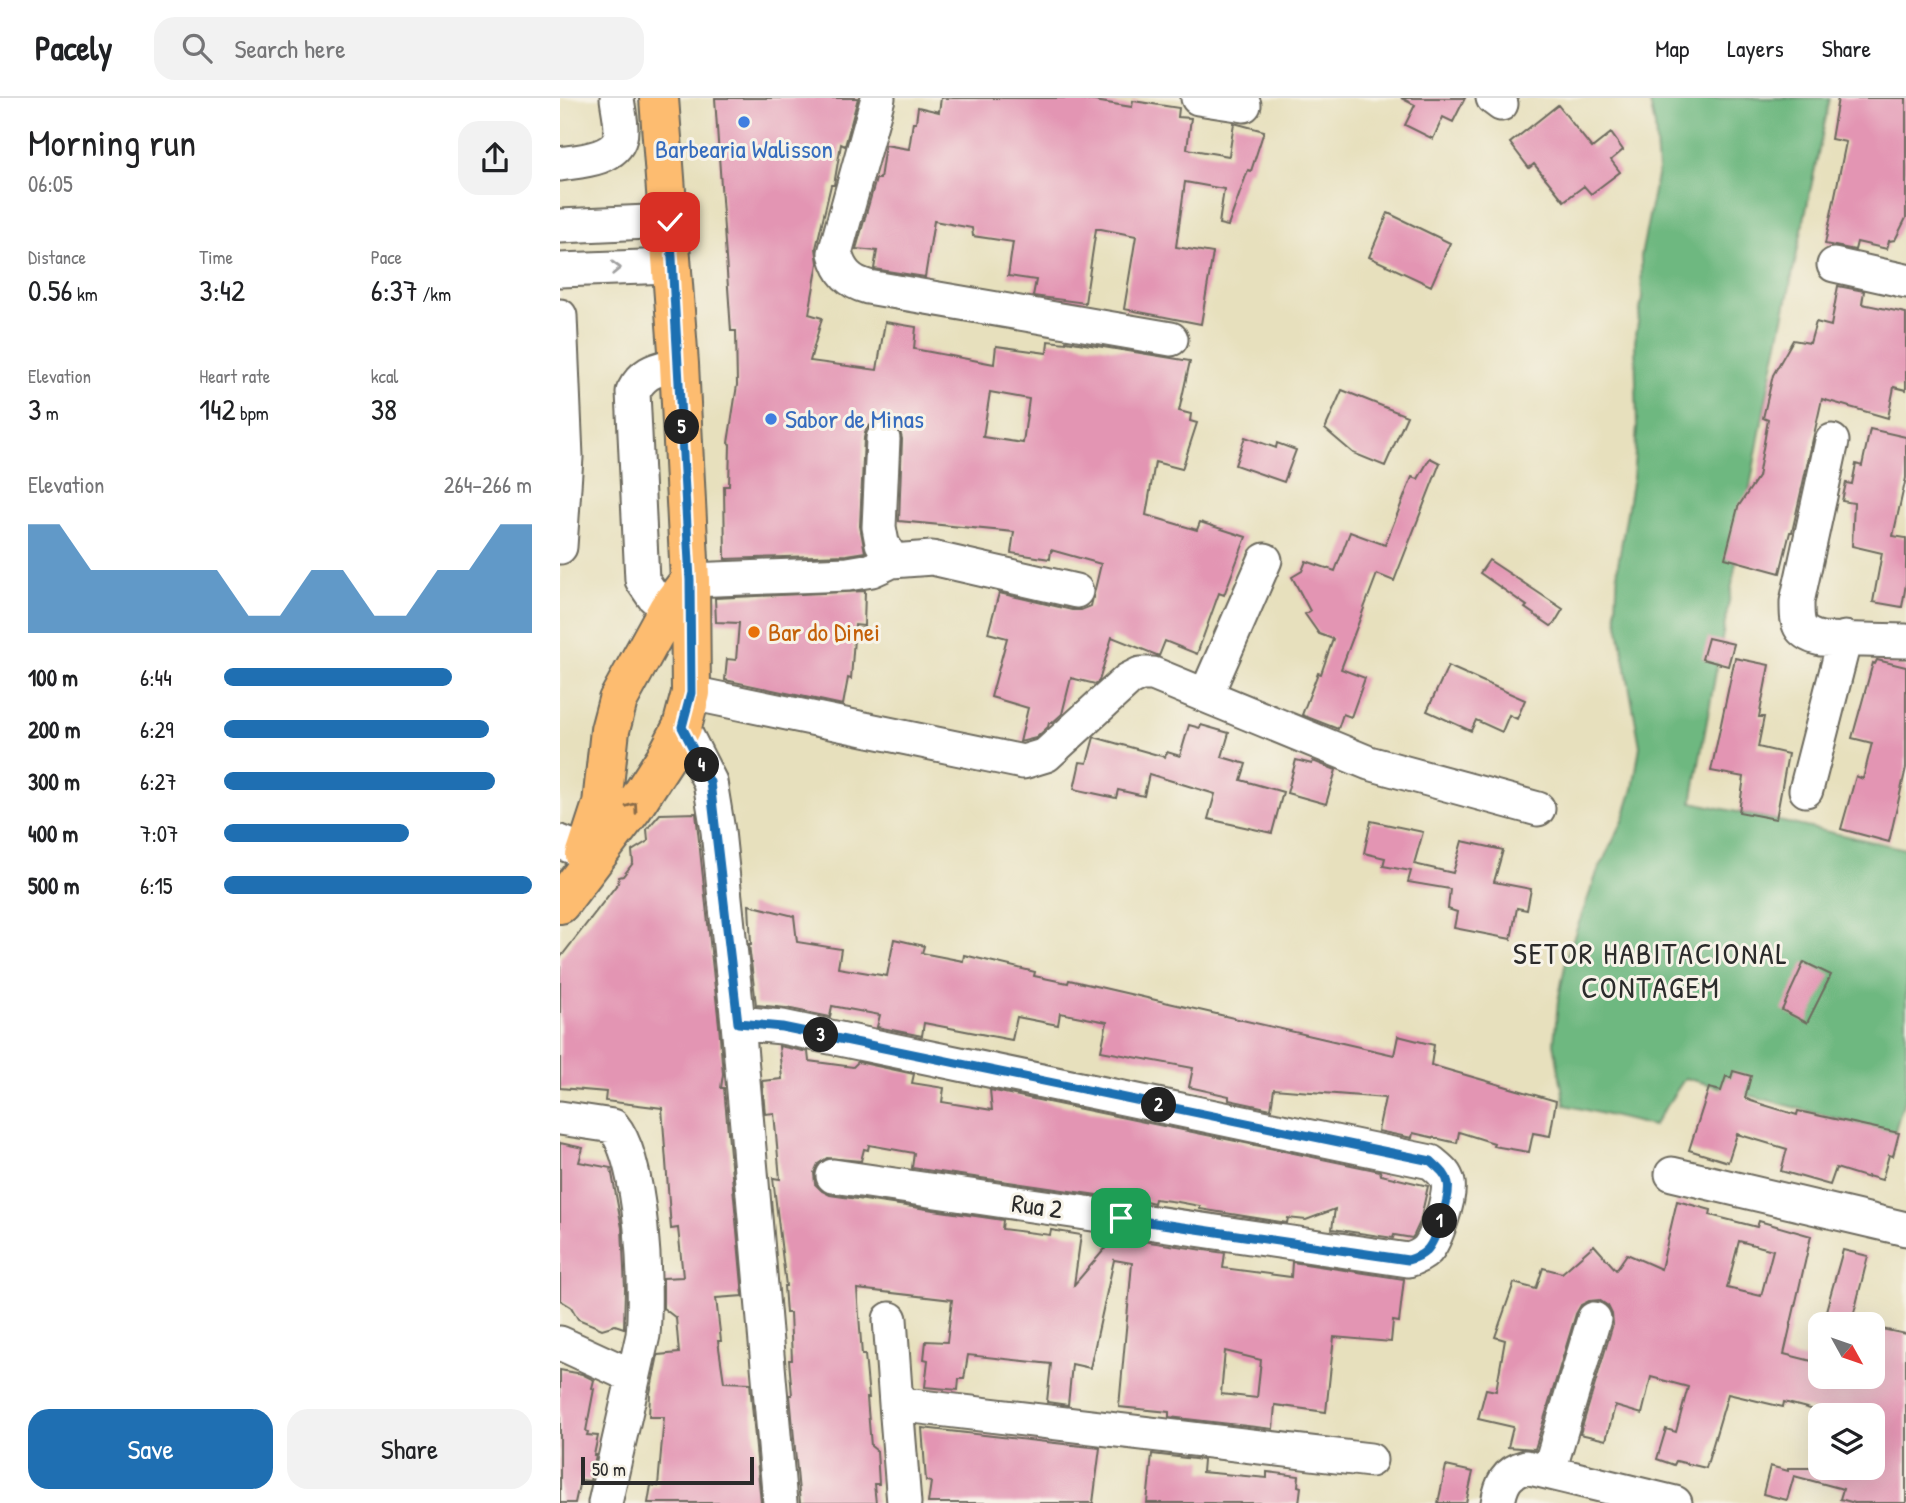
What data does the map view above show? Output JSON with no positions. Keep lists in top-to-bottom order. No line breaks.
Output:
{"streets":{"street":["Rua 2"]},"districts":["SETOR HABITACIONAL CONTAGEM"],"places":["Barbearia Walisson","Sabor de Minas","Bar do Dinei"],"scale_bar":"50 m","north":"bottom right","page":{"header":"Pacely","search":"Search here","nav":["Map","Layers","Share"],"heading":["Morning run","06:05"],"stats":[["Distance","0.56 km"],["Time","3:42"],["Pace","6:37 /km"],["Elevation","3 m"],["Heart rate","142 bpm"],["kcal","38"]],"pins":["5","4","3","2","1"],"chart":["Elevation","264–266 m"],"list":[{"name":"100 m","note":"6:44"},{"name":"200 m","note":"6:29"},{"name":"300 m","note":"6:27"},{"name":"400 m","note":"7:07"},{"name":"500 m","note":"6:15"}],"buttons":["Save","Share"],"scale":"50 m"}}
